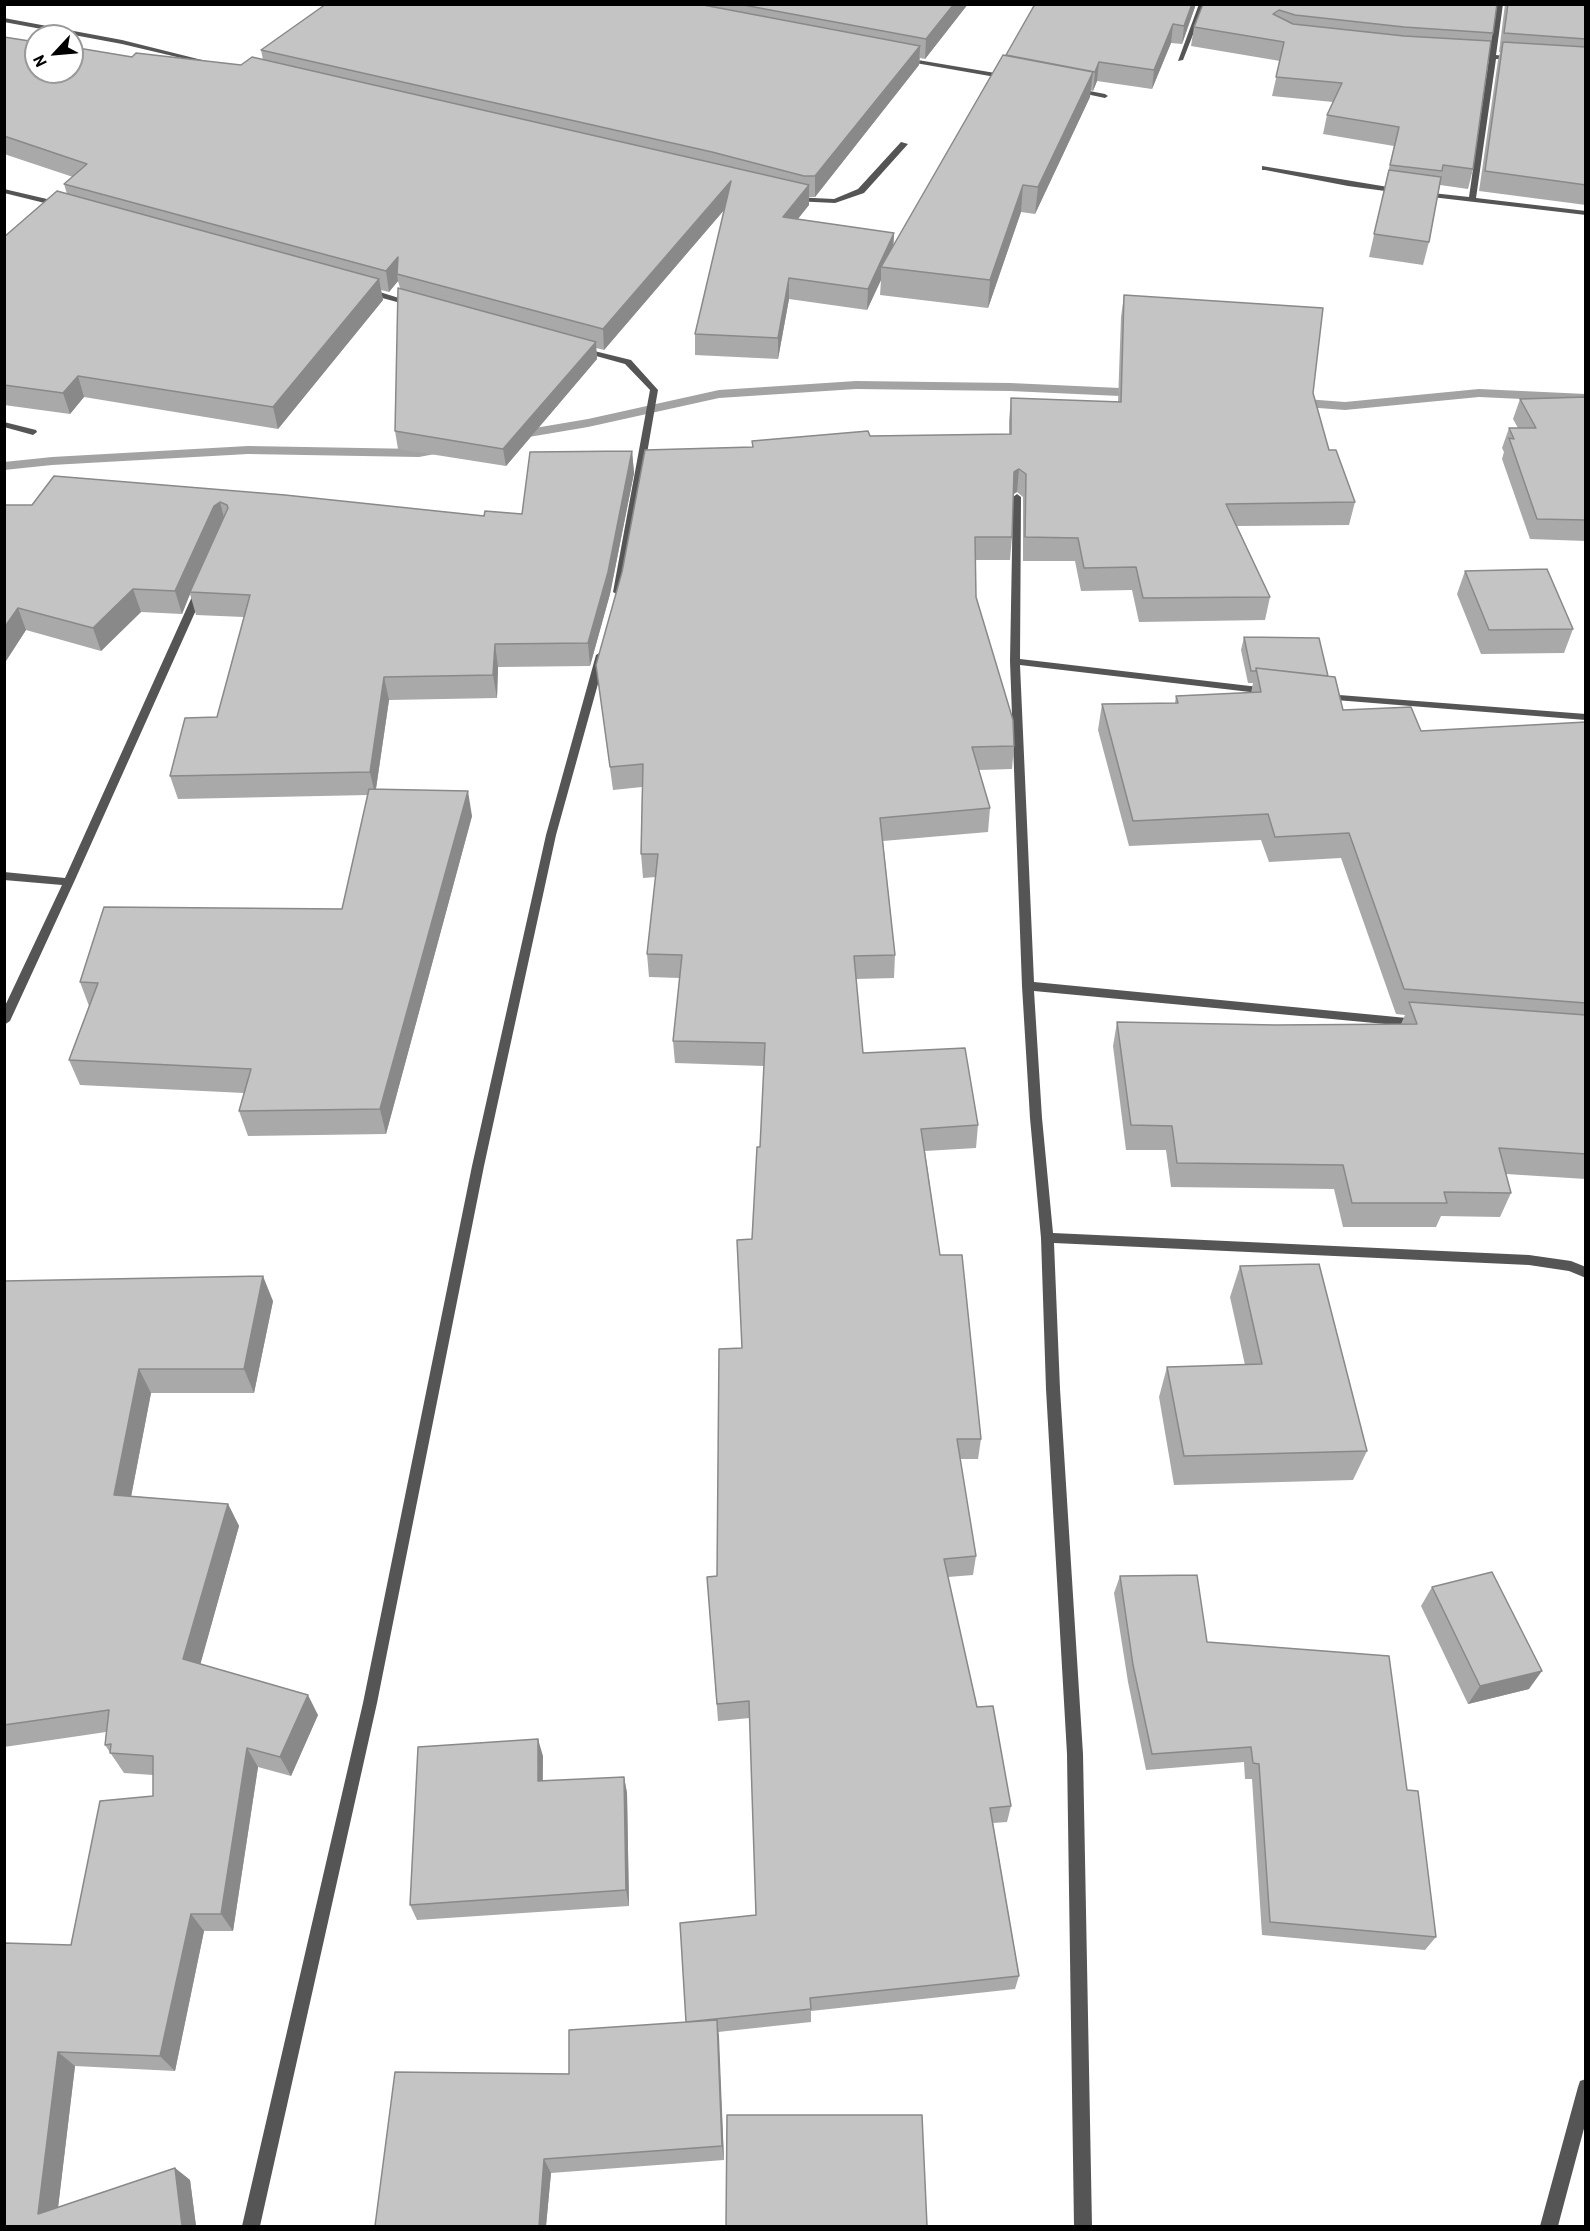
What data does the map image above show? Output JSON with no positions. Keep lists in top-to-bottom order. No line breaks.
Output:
{"north":"bottom left"}
